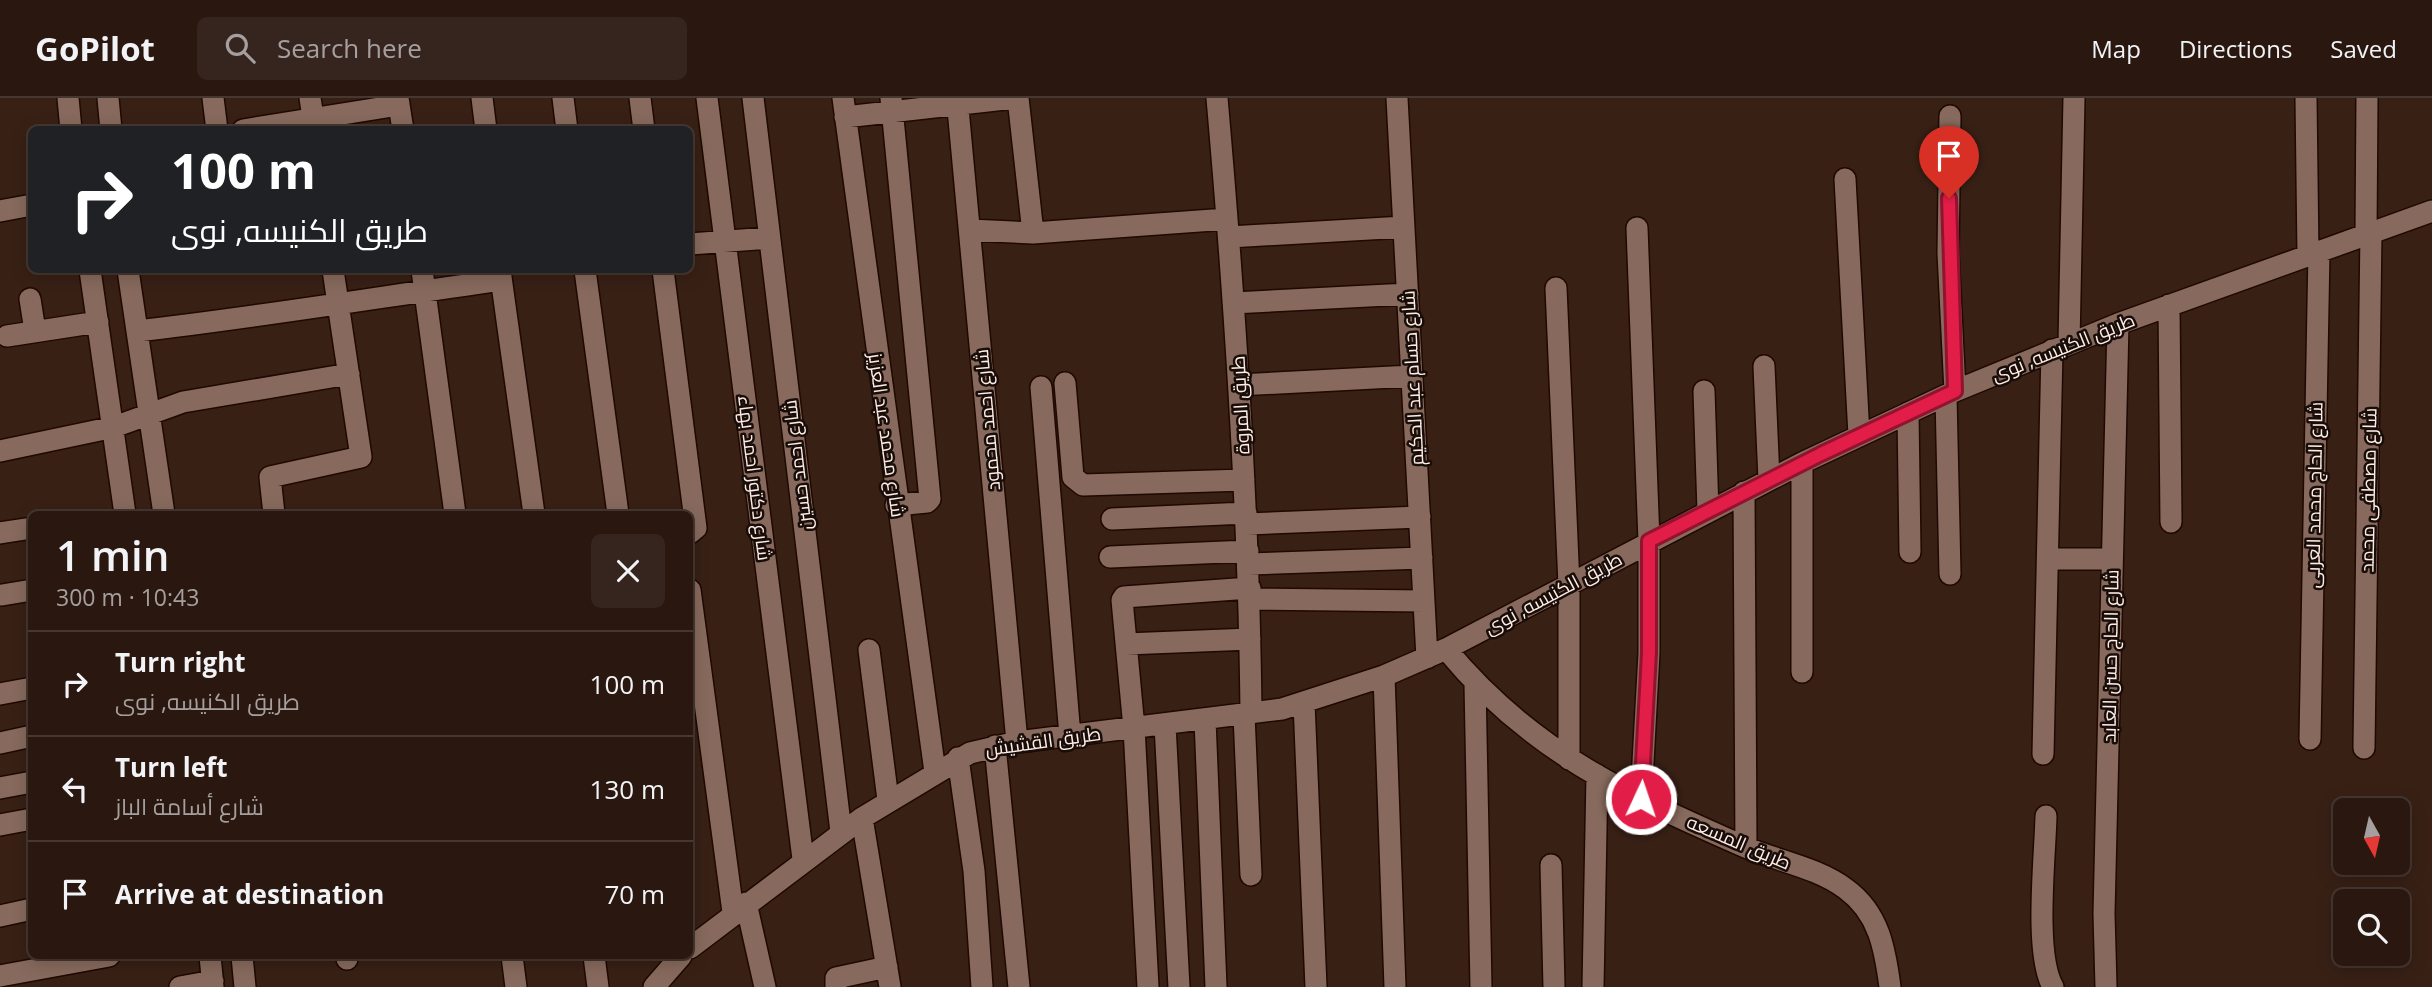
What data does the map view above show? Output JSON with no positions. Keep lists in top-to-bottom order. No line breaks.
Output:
{"streets":{"street":["طريق الكنيسه, نوى","شارع حسام عبد الحكيم","طريق المروة","شارع احمد محمود","شارع محمد عبد العزيز","شارع احمد حسين","شارع دكتور احمد بهاء","شارع مصطفى محمد","شارع الحاج محمد العربى","شارع الحاج حسن العابد","طريق القشيش","طريق المسعه"]},"crossings":[["طريق الكنيسه, نوى","شارع حسام عبد الحكيم"],["طريق الكنيسه, نوى","شارع مصطفى محمد"],["طريق الكنيسه, نوى","شارع الحاج محمد العربى"],["طريق الكنيسه, نوى","شارع الحاج حسن العابد"],["طريق الكنيسه, نوى","طريق القشيش"],["طريق الكنيسه, نوى","طريق المسعه"],["شارع حسام عبد الحكيم","طريق القشيش"],["شارع حسام عبد الحكيم","طريق المسعه"],["طريق المروة","طريق القشيش"],["شارع احمد محمود","طريق القشيش"],["شارع محمد عبد العزيز","طريق القشيش"],["شارع احمد حسين","طريق القشيش"],["شارع دكتور احمد بهاء","طريق القشيش"],["طريق القشيش","طريق المسعه"]],"north":"bottom","page":{"header":"GoPilot","search":"Search here","nav":["Map","Directions","Saved"],"turn":["100 m","طريق الكنيسه, نوى"],"heading":["1 min","300 m · 10:43"],"list":[{"name":"Turn right","note":"طريق الكنيسه, نوى","value":"100 m"},{"name":"Turn left","note":"شارع أسامة الباز","value":"130 m"},{"name":"Arrive at destination","value":"70 m"}]}}
